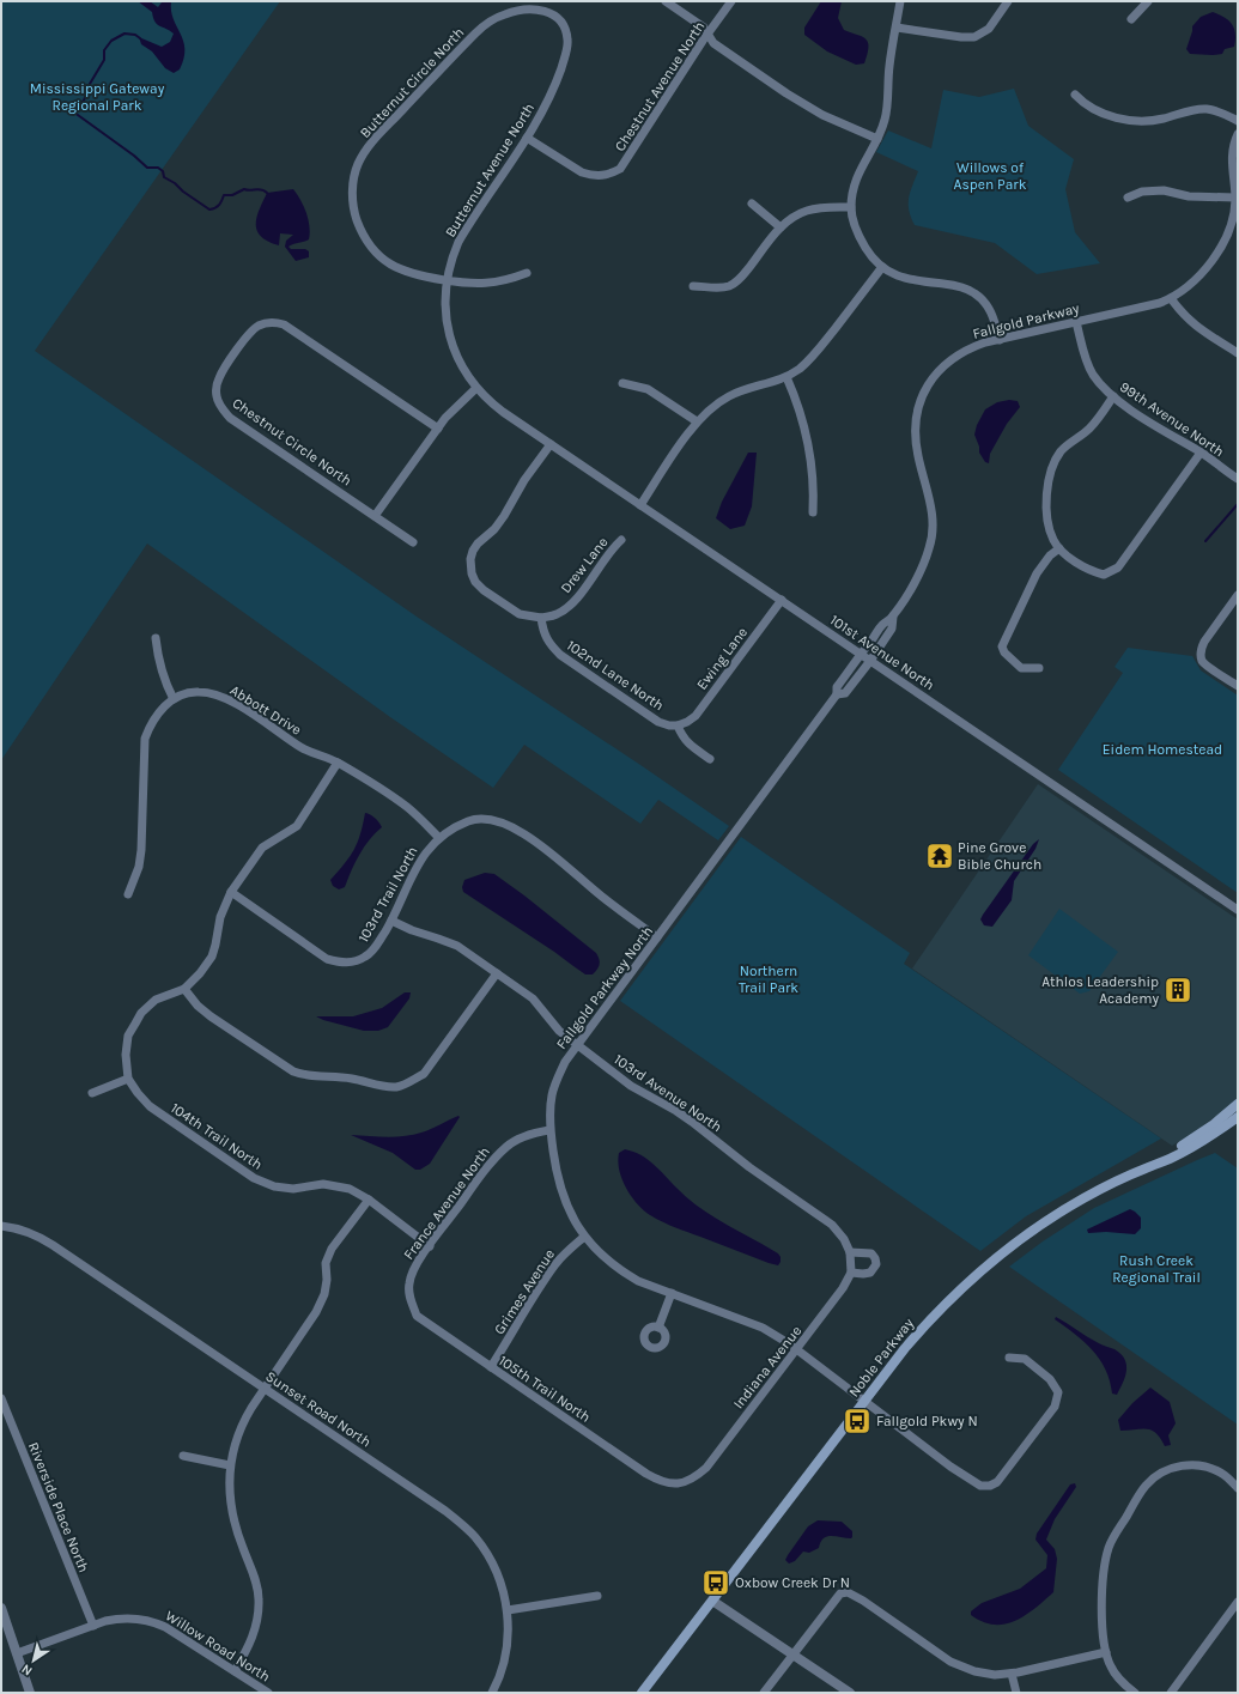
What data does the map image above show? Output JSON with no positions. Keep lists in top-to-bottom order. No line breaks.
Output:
{"streets":{"main road":["Noble Parkway"],"street":["Butternut Circle North","Chestnut Avenue North","Butternut Avenue North","Fallgold Parkway","99th Avenue North","Chestnut Circle North","Drew Lane","101st Avenue North","Ewing Lane","102nd Lane North","Abbott Drive","103rd Trail North","Fallgold Parkway North","103rd Avenue North","104th Trail North","France Avenue North","Grimes Avenue","Indiana Avenue","105th Trail North","Sunset Road North","Riverside Place North","Willow Road North"]},"crossings":[["Butternut Circle North","Butternut Avenue North"],["Chestnut Avenue North","Butternut Avenue North"],["Butternut Avenue North","101st Avenue North"],["Fallgold Parkway","99th Avenue North"],["Fallgold Parkway","Fallgold Parkway North"],["Drew Lane","102nd Lane North"],["101st Avenue North","Ewing Lane"],["101st Avenue North","Fallgold Parkway North"],["Ewing Lane","102nd Lane North"],["Abbott Drive","103rd Trail North"],["103rd Trail North","Fallgold Parkway North"],["103rd Trail North","103rd Avenue North"],["Fallgold Parkway North","103rd Avenue North"],["Fallgold Parkway North","France Avenue North"],["Fallgold Parkway North","Grimes Avenue"],["Fallgold Parkway North","Noble Parkway"],["Fallgold Parkway North","Indiana Avenue"],["104th Trail North","France Avenue North"],["France Avenue North","105th Trail North"],["Grimes Avenue","105th Trail North"],["Indiana Avenue","105th Trail North"],["Riverside Place North","Willow Road North"]],"parks":["Mississippi Gateway Regional Park","Willows of Aspen Park","Eidem Homestead","Northern Trail Park","Rush Creek Regional Trail"],"places":{"temple":["Pine Grove Bible Church"],"building":["Athlos Leadership Academy"],"bus stop":["Fallgold Pkwy N","Oxbow Creek Dr N"]},"north":"bottom left"}
